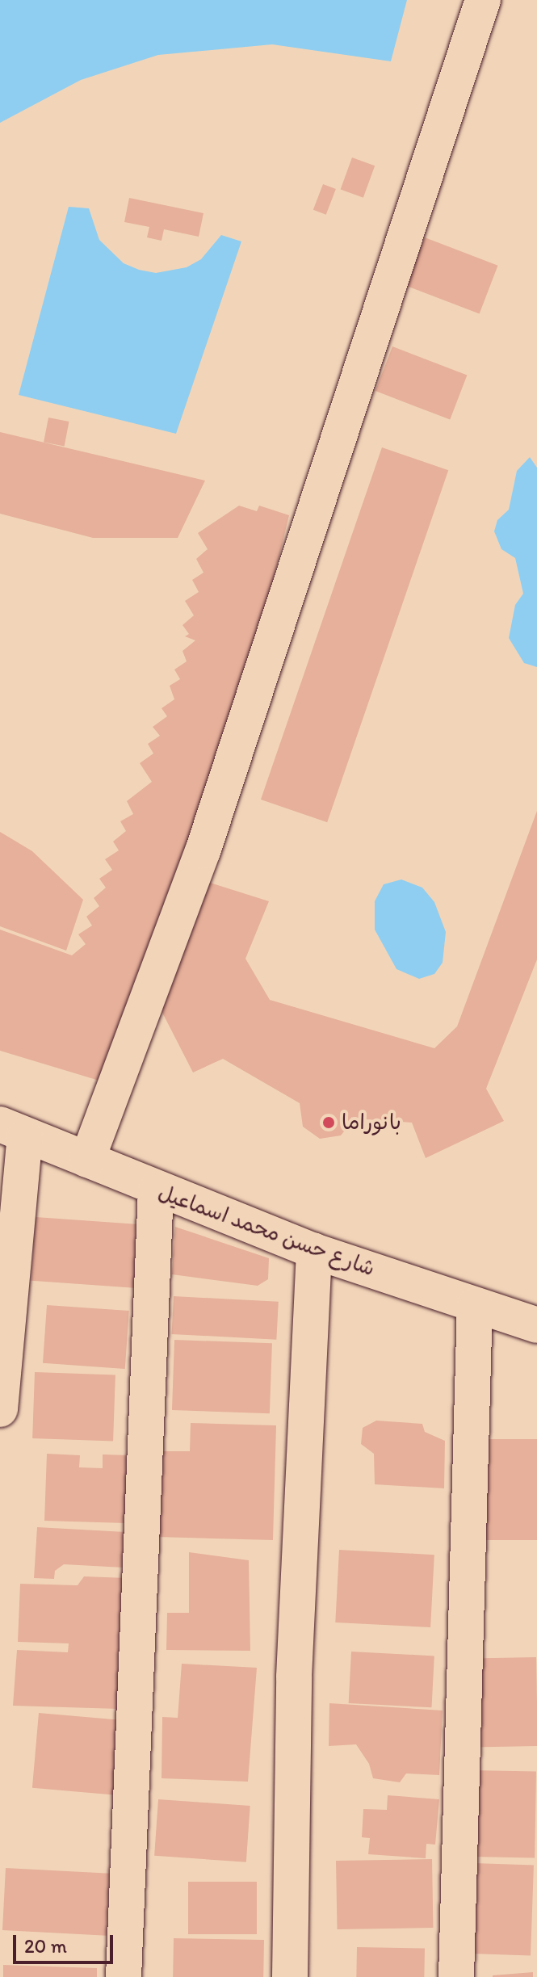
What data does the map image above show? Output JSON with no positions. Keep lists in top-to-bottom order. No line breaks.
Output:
{"streets":{"street":["شارع حسن محمد اسماعيل"]},"places":["بانوراما"],"scale_bar":"20 m"}
